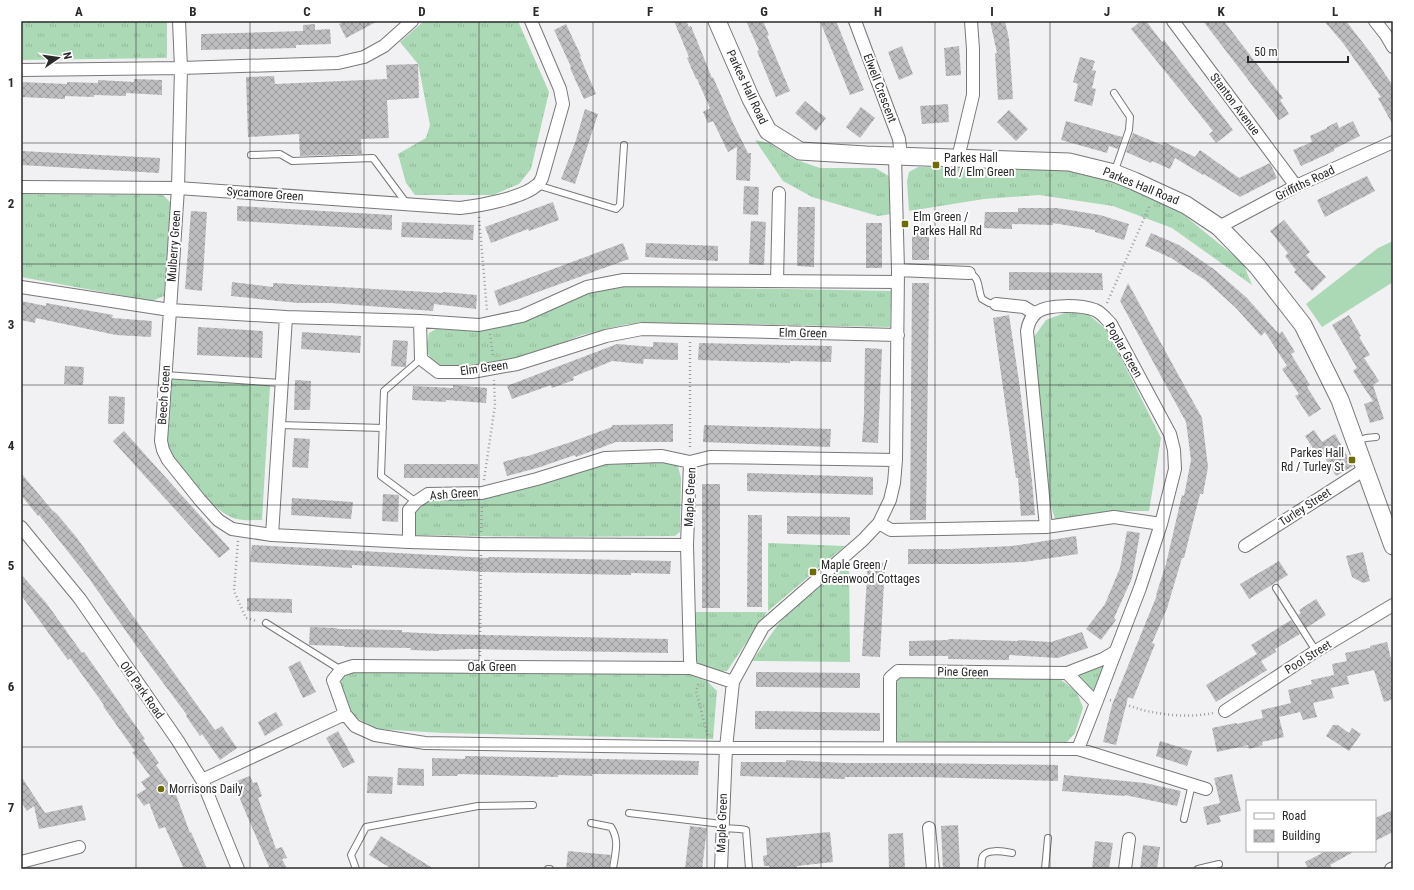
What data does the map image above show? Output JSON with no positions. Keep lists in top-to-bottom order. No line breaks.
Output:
{"streets":{"street":["Parkes Hall Road","Elwell Crescent","Stanton Avenue","Griffiths Road","Sycamore Green","Mulberry Green","Elm Green","Poplar Green","Beech Green","Ash Green","Maple Green","Turley Street","Pool Street","Oak Green","Pine Green","Old Park Road"]},"crossings":[["Parkes Hall Road","Elwell Crescent"],["Parkes Hall Road","Griffiths Road"],["Parkes Hall Road","Turley Street"],["Stanton Avenue","Griffiths Road"],["Sycamore Green","Mulberry Green"],["Mulberry Green","Beech Green"],["Elm Green","Maple Green"],["Beech Green","Ash Green"],["Ash Green","Maple Green"],["Maple Green","Oak Green"]],"places":{"transit":["Parkes Hall Rd / Elm Green","Elm Green / Parkes Hall Rd","Parkes Hall Rd / Turley St","Maple Green / Greenwood Cottages"],"other":["Morrisons Daily"]},"legend":["Road","Building"],"scale_bar":"50 m","north":"right","grid":{"columns":["A","B","C","D","E","F","G","H","I","J","K","L"],"rows":["1","2","3","4","5","6","7"]}}
